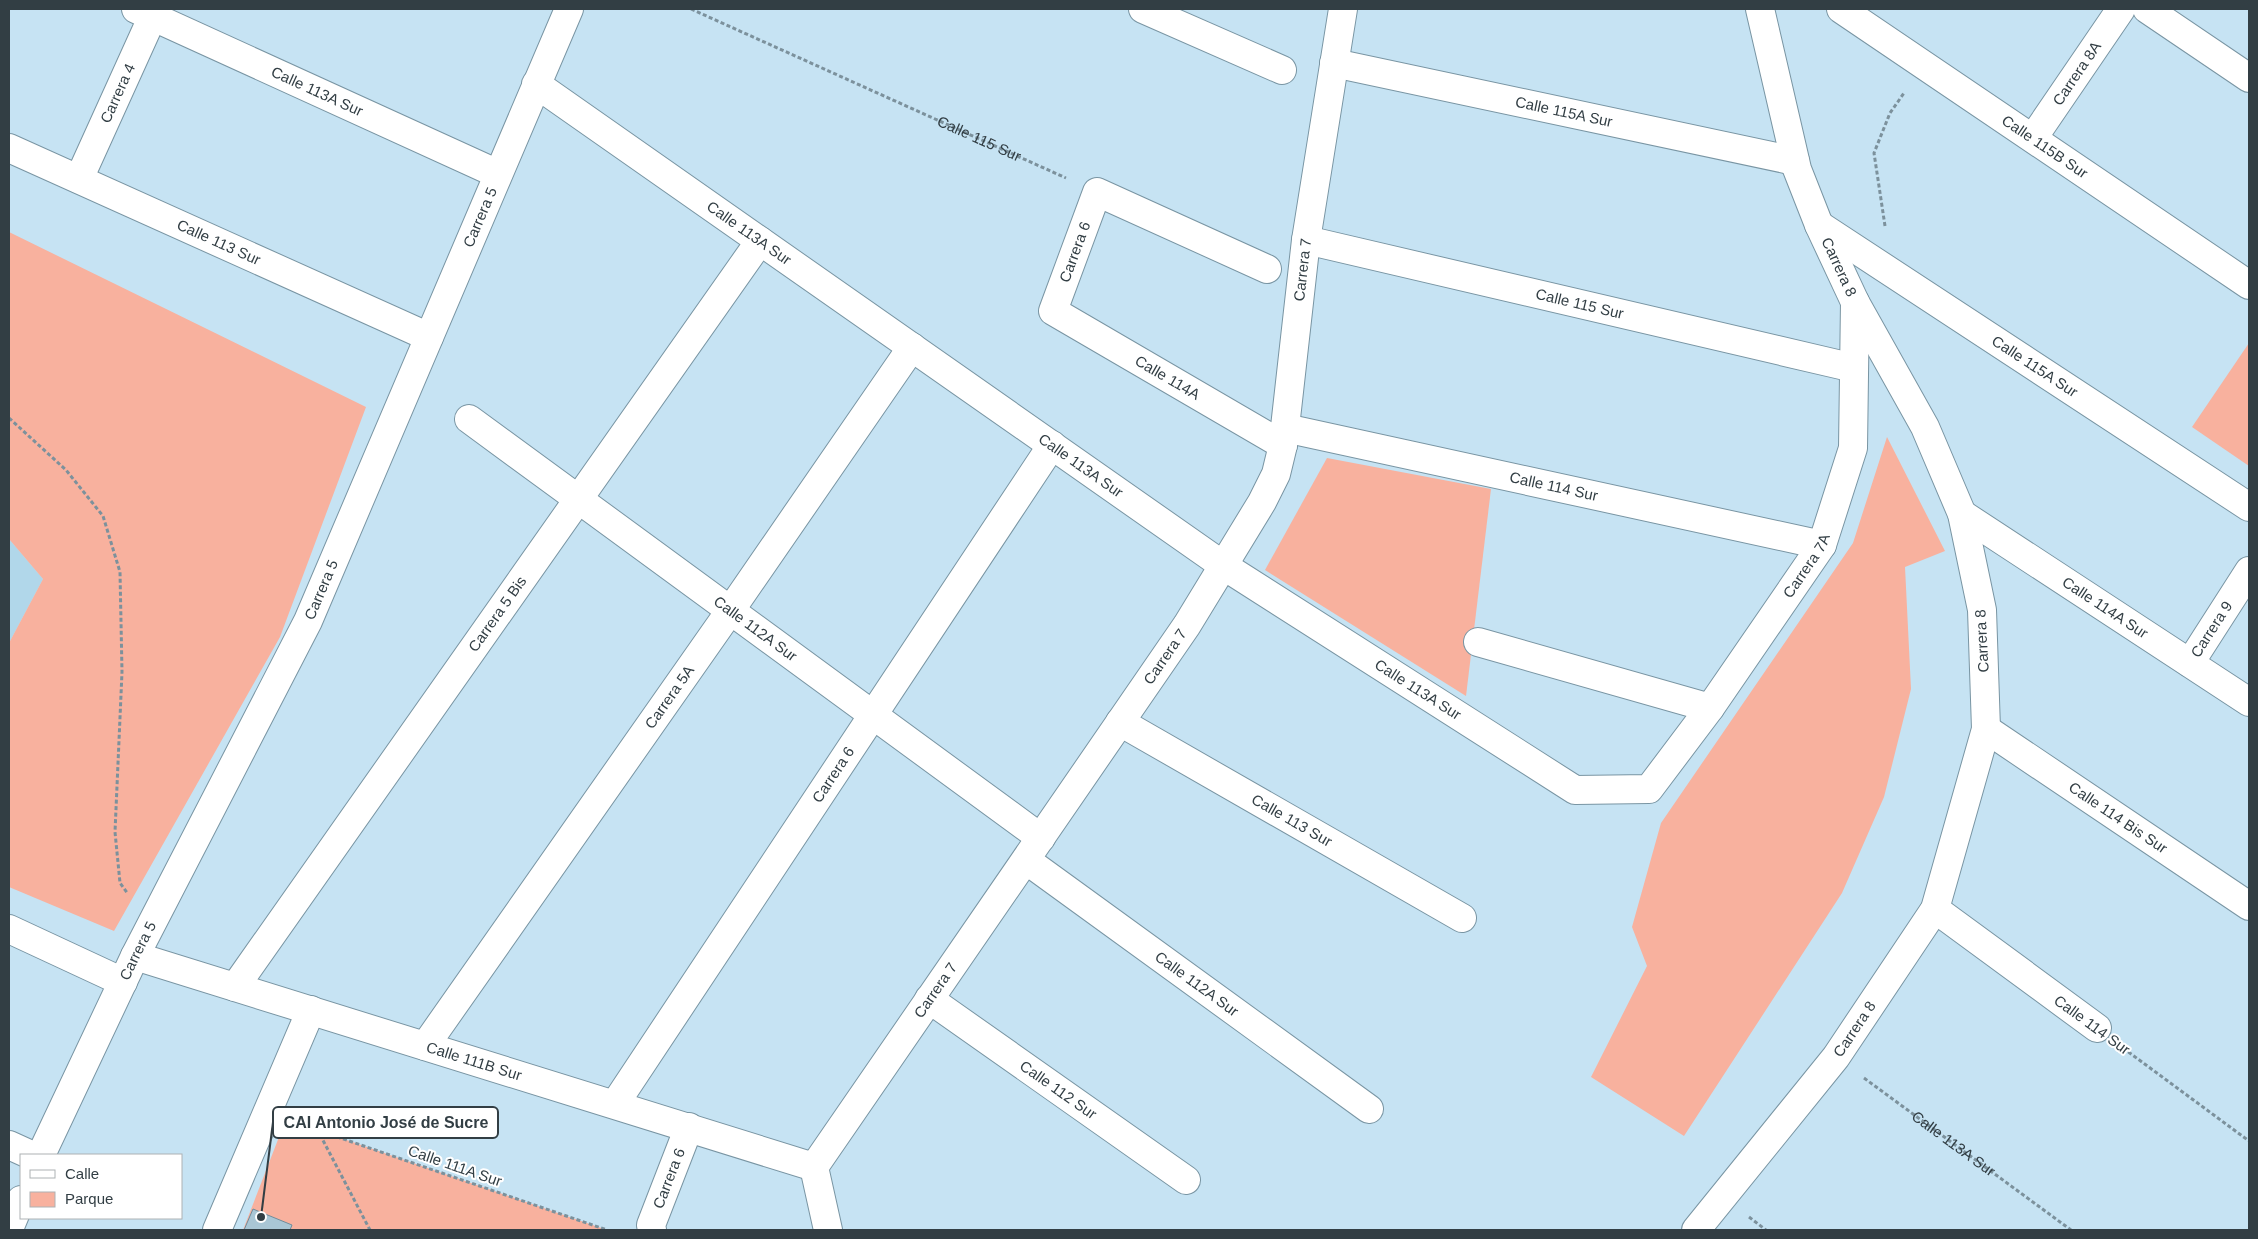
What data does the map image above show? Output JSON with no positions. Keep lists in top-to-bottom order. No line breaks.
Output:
{"streets":{"street":["Carrera 8A","Calle 113A Sur","Carrera 4","Calle 115A Sur","Calle 115 Sur","Calle 115B Sur","Carrera 5","Calle 113 Sur","Carrera 6","Carrera 8","Carrera 7","Calle 114A","Calle 114 Sur","Carrera 7A","Calle 114A Sur","Carrera 5 Bis","Calle 112A Sur","Carrera 9","Carrera 5A","Calle 114 Bis Sur","Calle 111B Sur","Calle 112 Sur"],"path":["Calle 111A Sur"]},"crossings":[["Carrera 8A","Calle 115B Sur"],["Calle 113A Sur","Carrera 4"],["Calle 113A Sur","Carrera 5"],["Calle 113A Sur","Carrera 6"],["Calle 113A Sur","Carrera 8"],["Calle 113A Sur","Carrera 7"],["Calle 113A Sur","Carrera 7A"],["Calle 113A Sur","Carrera 5 Bis"],["Calle 113A Sur","Carrera 5A"],["Carrera 4","Calle 113 Sur"],["Calle 115A Sur","Carrera 8"],["Calle 115A Sur","Carrera 7"],["Calle 115 Sur","Carrera 6"],["Calle 115 Sur","Carrera 7"],["Calle 115 Sur","Carrera 7A"],["Carrera 5","Calle 113 Sur"],["Carrera 5","Calle 111B Sur"],["Calle 113 Sur","Carrera 7"],["Carrera 6","Calle 114A"],["Carrera 6","Calle 112A Sur"],["Carrera 6","Calle 111B Sur"],["Carrera 8","Calle 114 Sur"],["Carrera 8","Carrera 7A"],["Carrera 8","Calle 114A Sur"],["Carrera 8","Calle 114 Bis Sur"],["Carrera 7","Calle 114A"],["Carrera 7","Calle 114 Sur"],["Carrera 7","Calle 112A Sur"],["Carrera 7","Calle 111B Sur"],["Carrera 7","Calle 112 Sur"],["Calle 114A","Calle 114 Sur"],["Calle 114 Sur","Carrera 7A"],["Calle 114A Sur","Carrera 9"],["Carrera 5 Bis","Calle 112A Sur"],["Carrera 5 Bis","Calle 111B Sur"],["Calle 112A Sur","Carrera 5A"],["Carrera 5A","Calle 111B Sur"]],"places":["CAI Antonio José de Sucre"],"legend":["Calle","Parque"]}
